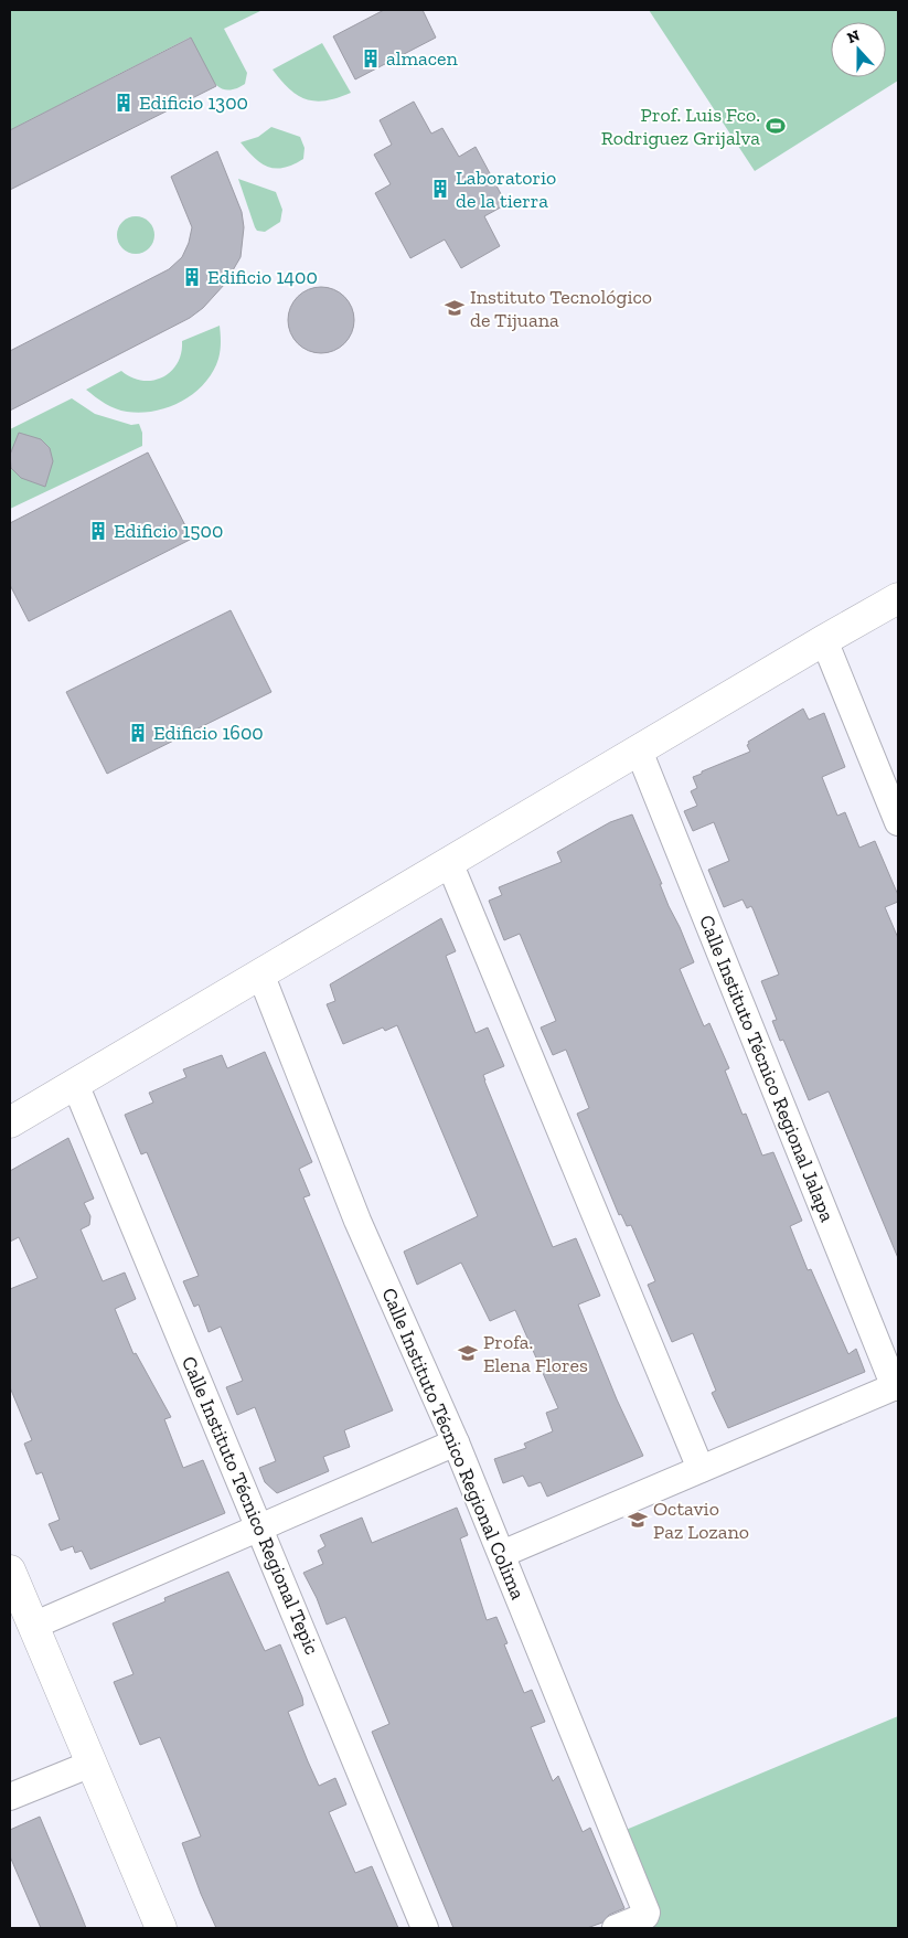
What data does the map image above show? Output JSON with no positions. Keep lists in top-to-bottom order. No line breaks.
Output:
{"streets":{"street":["Calle Instituto Técnico Regional Jalapa","Calle Instituto Técnico Regional Colima","Calle Instituto Técnico Regional Tepic"]},"places":{"building":["almacen","Edificio 1300","Laboratorio de la tierra","Edificio 1400","Edificio 1500","Edificio 1600"],"sports":["Prof. Luis Fco. Rodriguez Grijalva"],"school or university":["Instituto Tecnológico de Tijuana","Profa. Elena Flores","Octavio Paz Lozano"]},"north":"top"}
